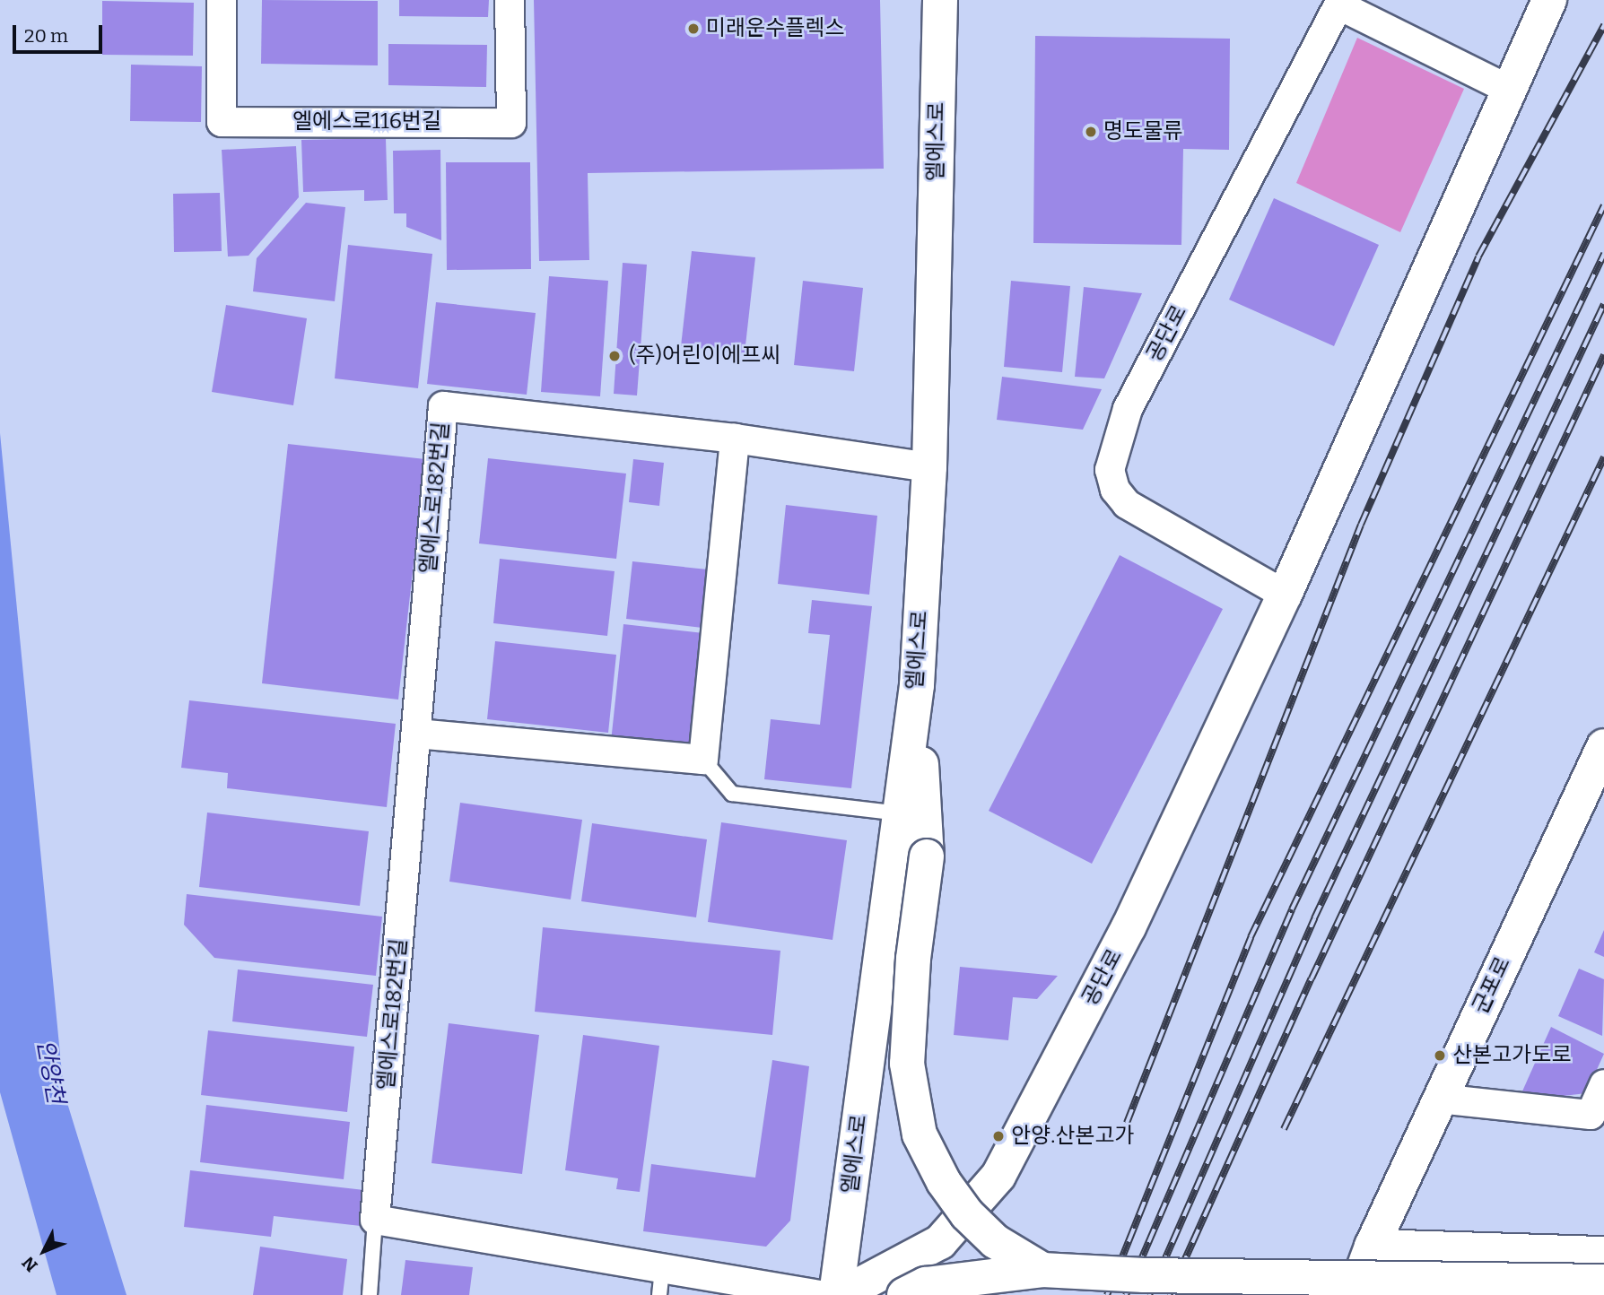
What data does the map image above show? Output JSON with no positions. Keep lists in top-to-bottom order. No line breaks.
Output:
{"streets":{"street":["엘에스로116번길","엘에스로","공단로","엘에스로182번길","군포로"]},"crossings":[["엘에스로","공단로"],["엘에스로","엘에스로182번길"]],"water":["안양천"],"places":["미래운수플렉스","명도물류","(주)어린이에프씨","산본고가도로","안양.산본고가"],"scale_bar":"20 m","north":"bottom left"}
